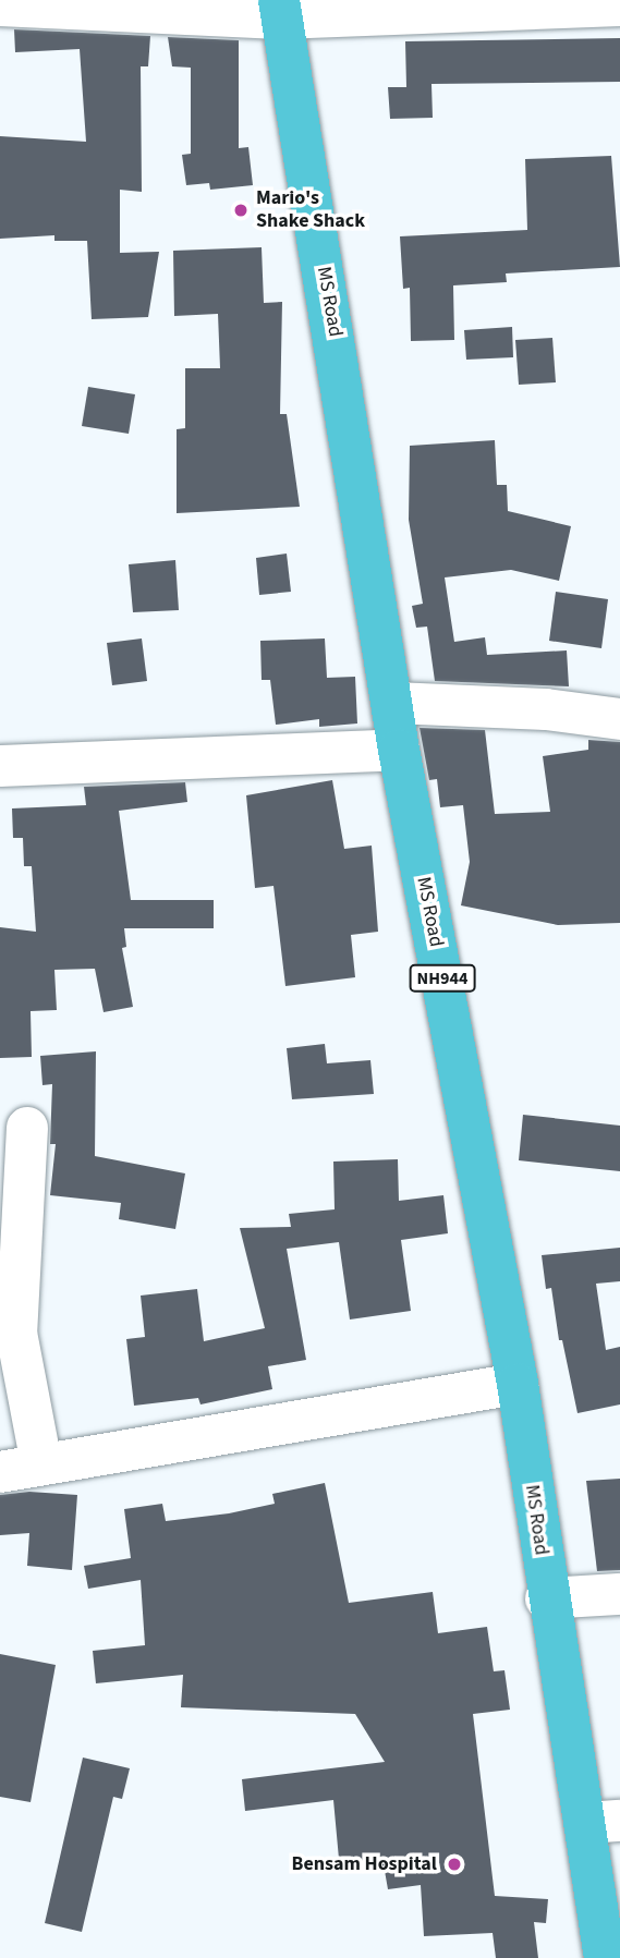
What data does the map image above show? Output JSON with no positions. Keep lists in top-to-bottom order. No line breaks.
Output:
{"streets":{"highway":["MS Road","NH944"]},"places":["Mario's Shake Shack","Bensam Hospital"]}
